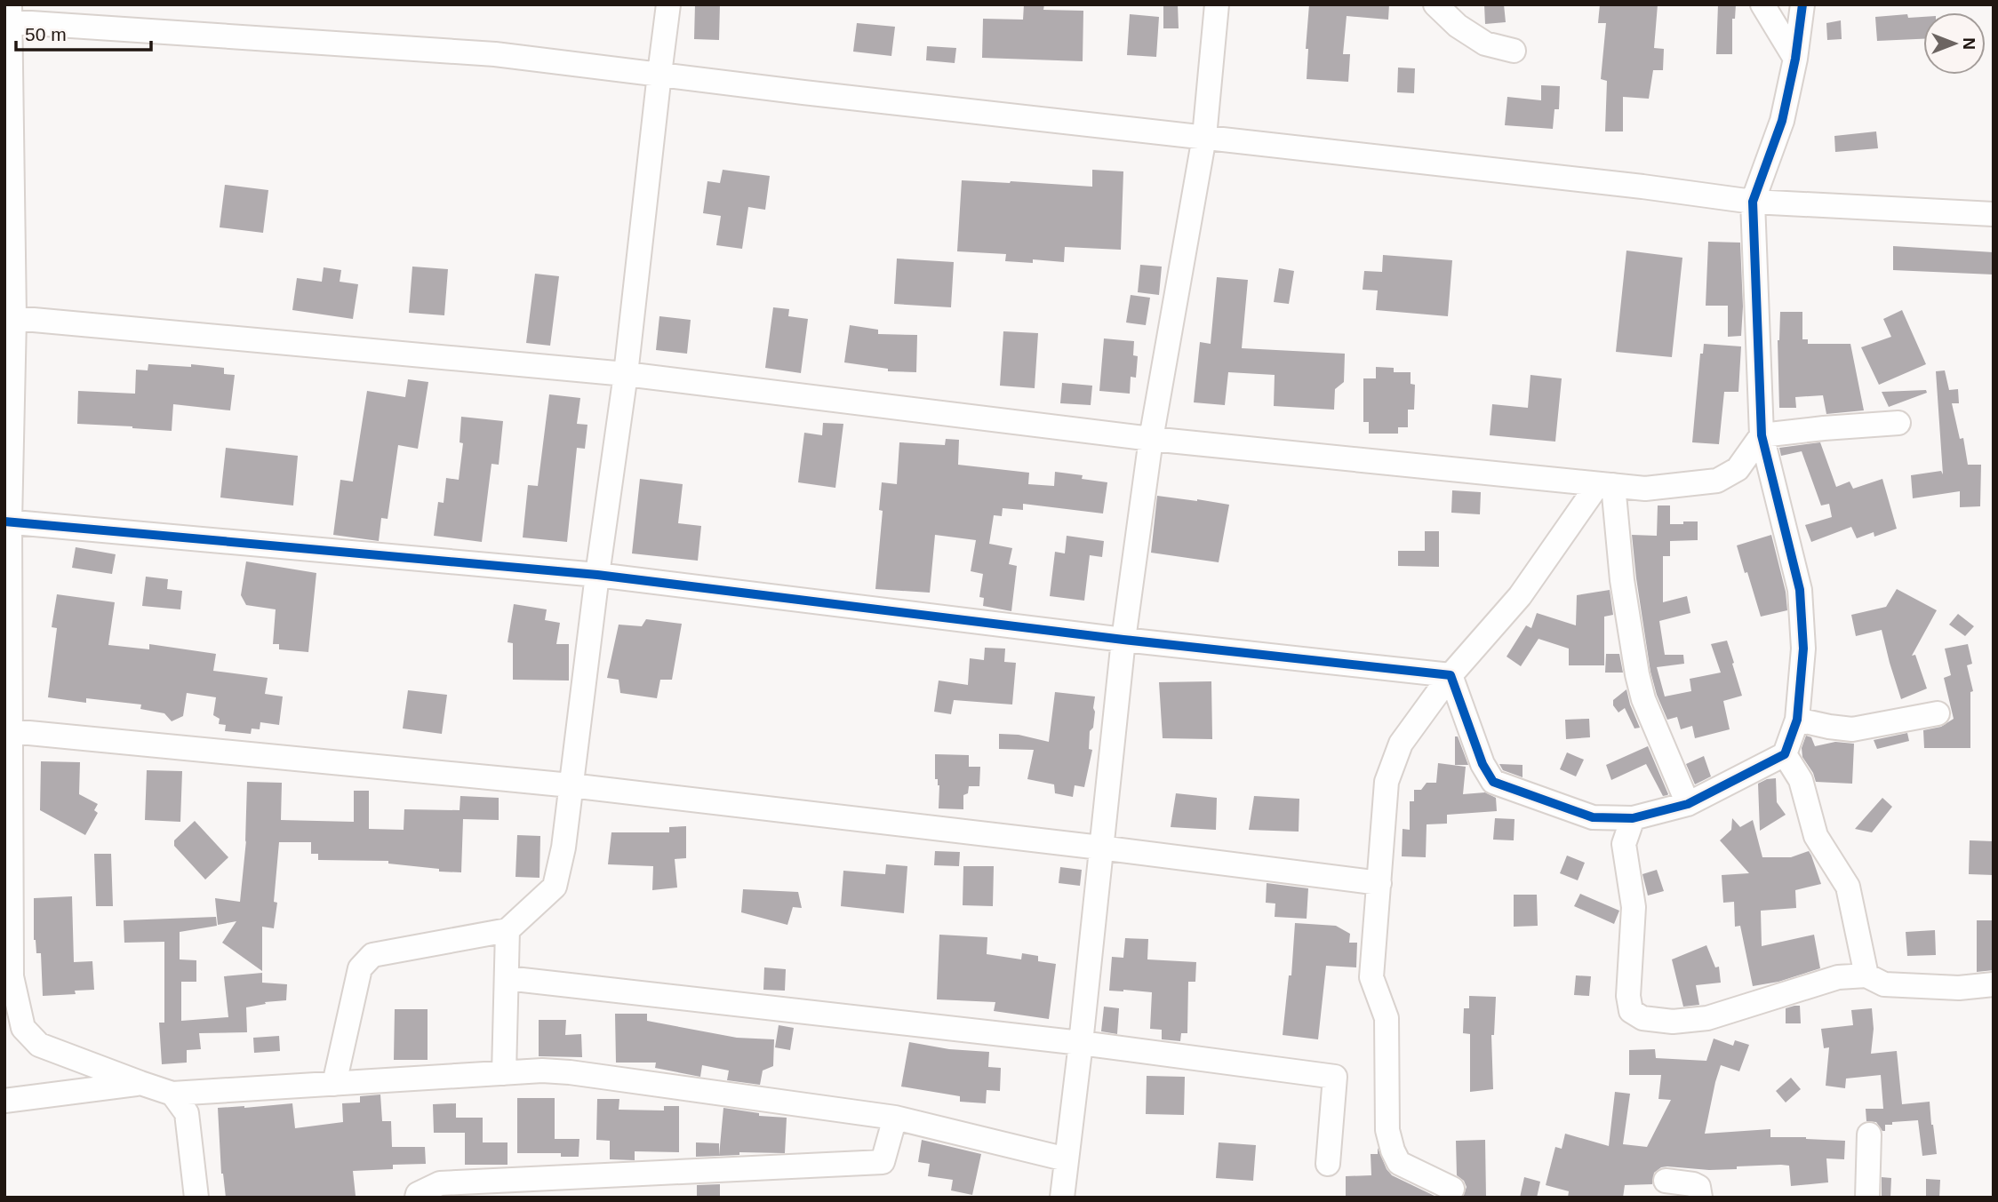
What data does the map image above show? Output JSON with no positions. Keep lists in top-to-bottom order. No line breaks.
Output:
{"scale_bar":"50 m","north":"right"}
